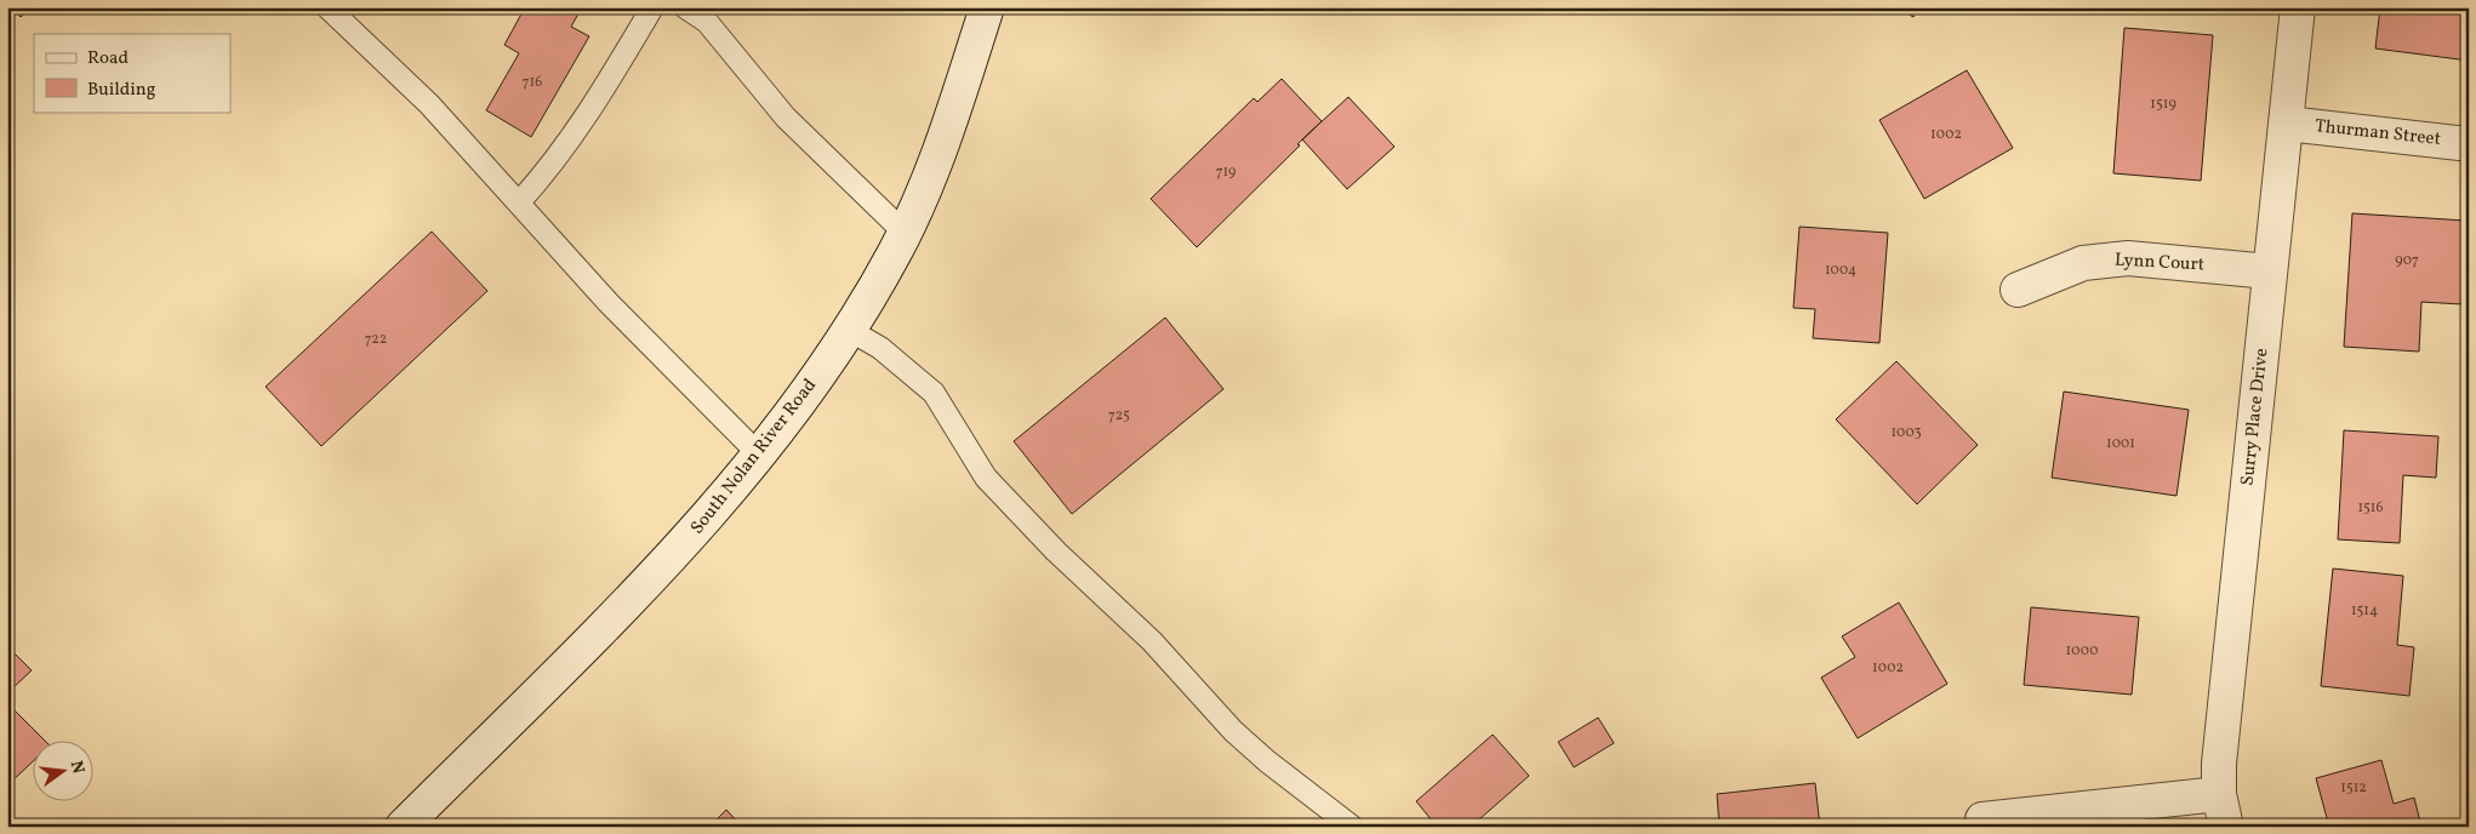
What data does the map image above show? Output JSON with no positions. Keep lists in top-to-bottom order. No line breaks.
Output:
{"streets":{"street":["Thurman Street","Lynn Court","Surry Place Drive","South Nolan River Road"]},"crossings":[["Thurman Street","Surry Place Drive"],["Lynn Court","Surry Place Drive"]],"house_numbers":["716","1519","1002","719","907","1004","722","725","1003","1001","1516","1514","1000","1002","1512"],"legend":["Road","Building"],"north":"right"}
